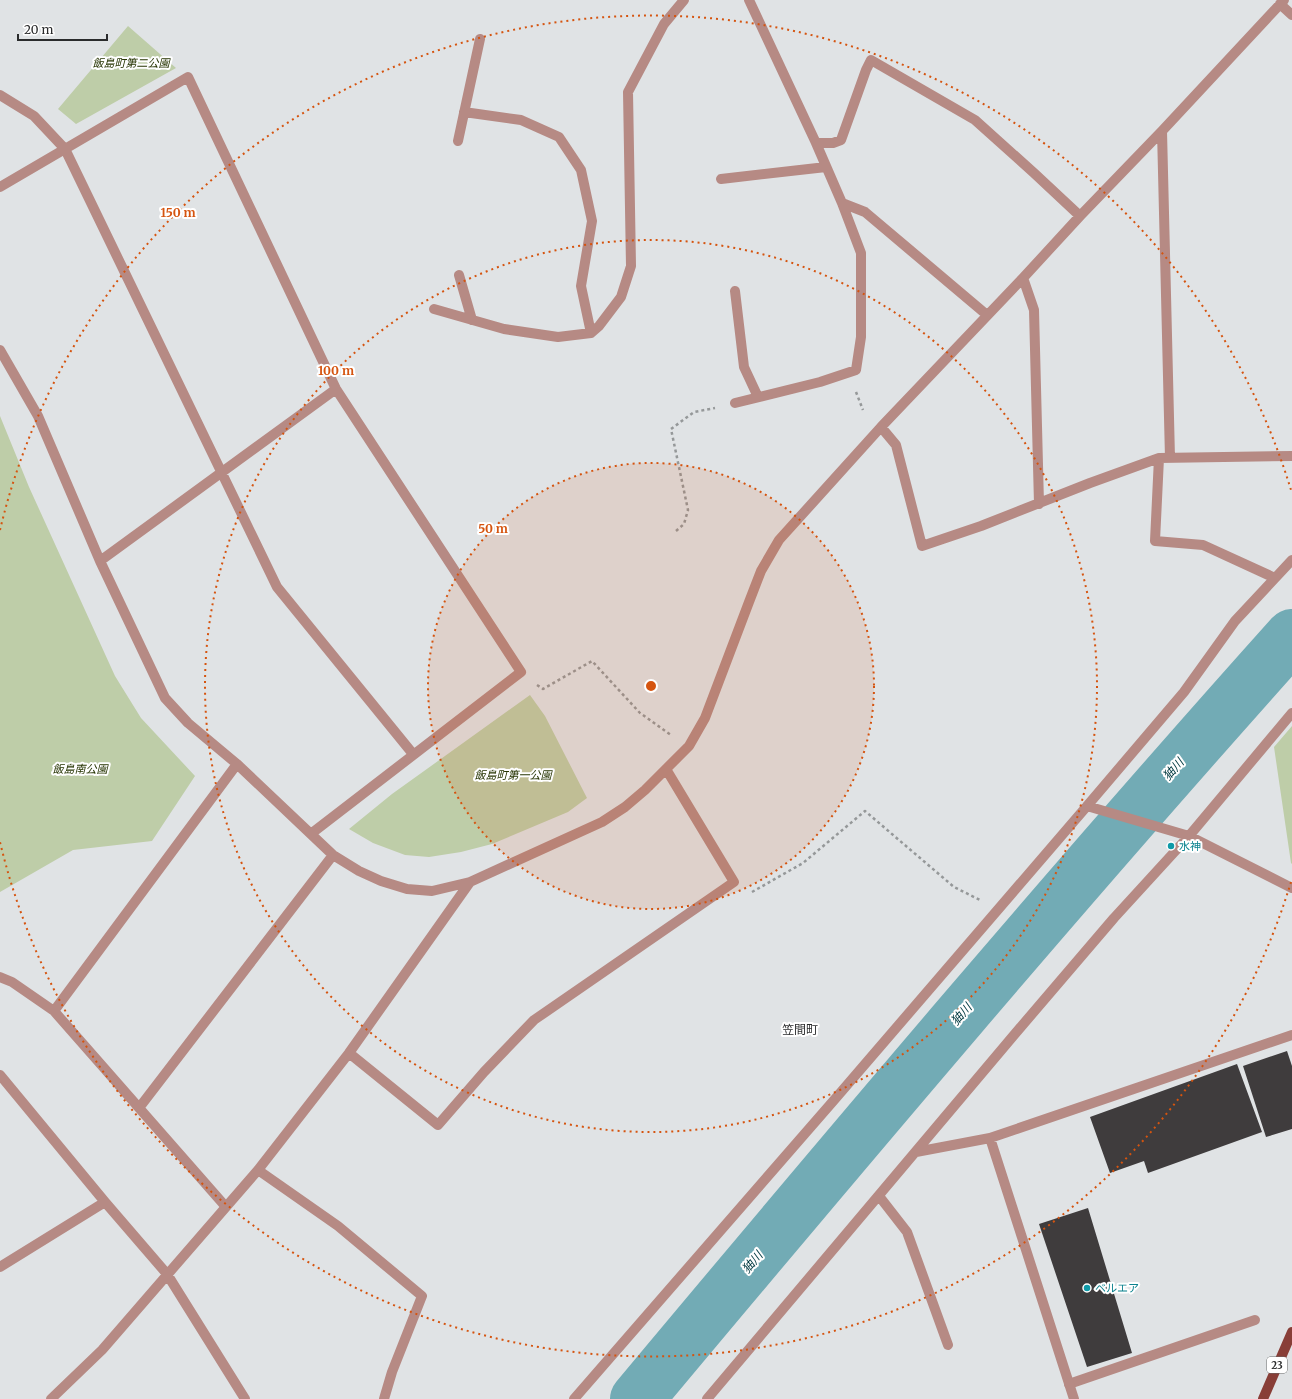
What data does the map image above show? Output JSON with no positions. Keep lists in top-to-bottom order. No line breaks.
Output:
{"streets":{"main road":["23"]},"districts":["笠間町"],"water":["㹨川"],"parks":["飯島町第二公園","飯島南公園","飯島町第一公園"],"places":["水神","ベルエア"],"scale_bar":"20 m","rings":["150 m","100 m","50 m"]}
